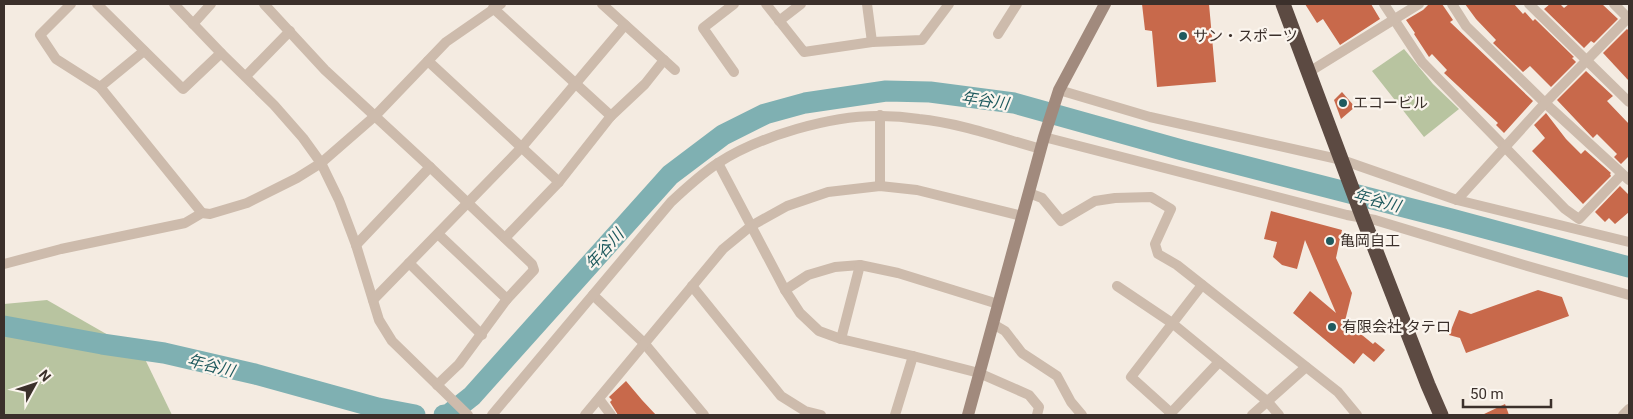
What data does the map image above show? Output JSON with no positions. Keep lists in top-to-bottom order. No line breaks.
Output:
{"water":["年谷川"],"places":["サン・スポーツ","エコービル","亀岡自工","有限会社 タテロ"],"scale_bar":"50 m","north":"top right"}
